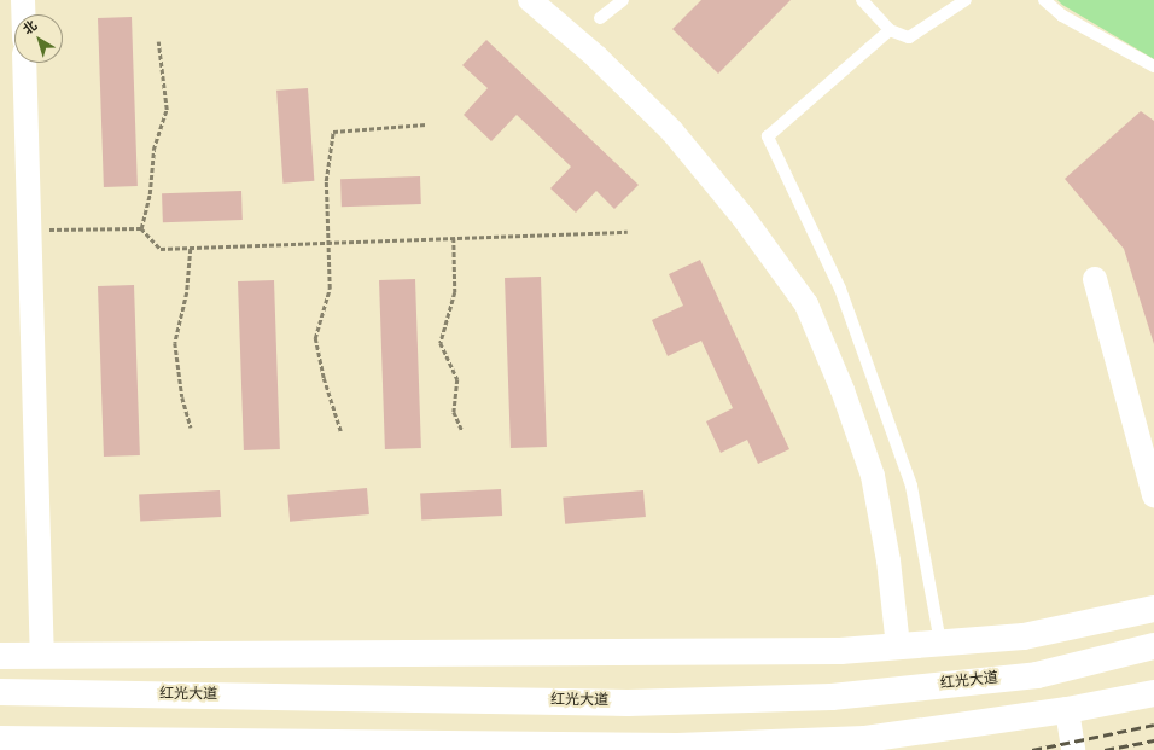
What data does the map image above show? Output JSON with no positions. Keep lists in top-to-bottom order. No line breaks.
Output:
{"streets":{"main road":["红光大道"]},"north":"top left"}
